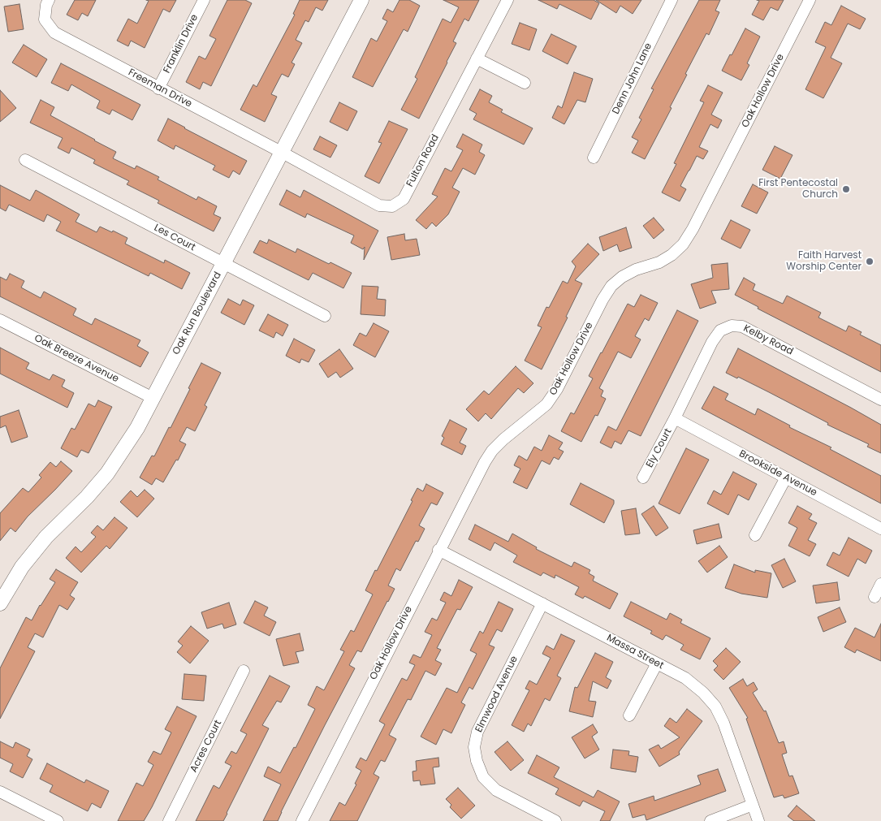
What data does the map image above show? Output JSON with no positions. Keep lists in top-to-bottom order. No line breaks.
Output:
{"streets":{"street":["Franklin Drive","Denn John Lane","Freeman Drive","Oak Hollow Drive","Fulton Road","Les Court","Oak Run Boulevard","Kelby Road","Oak Breeze Avenue","Ely Court","Brookside Avenue","Massa Street","Elmwood Avenue","Acres Court"]},"crossings":[["Franklin Drive","Freeman Drive"],["Freeman Drive","Fulton Road"],["Freeman Drive","Oak Run Boulevard"],["Oak Hollow Drive","Massa Street"],["Fulton Road","Oak Run Boulevard"],["Les Court","Oak Run Boulevard"],["Oak Run Boulevard","Oak Breeze Avenue"],["Kelby Road","Ely Court"],["Kelby Road","Brookside Avenue"],["Ely Court","Brookside Avenue"],["Massa Street","Elmwood Avenue"]],"places":["First Pentecostal Church","Faith Harvest Worship Center"]}
